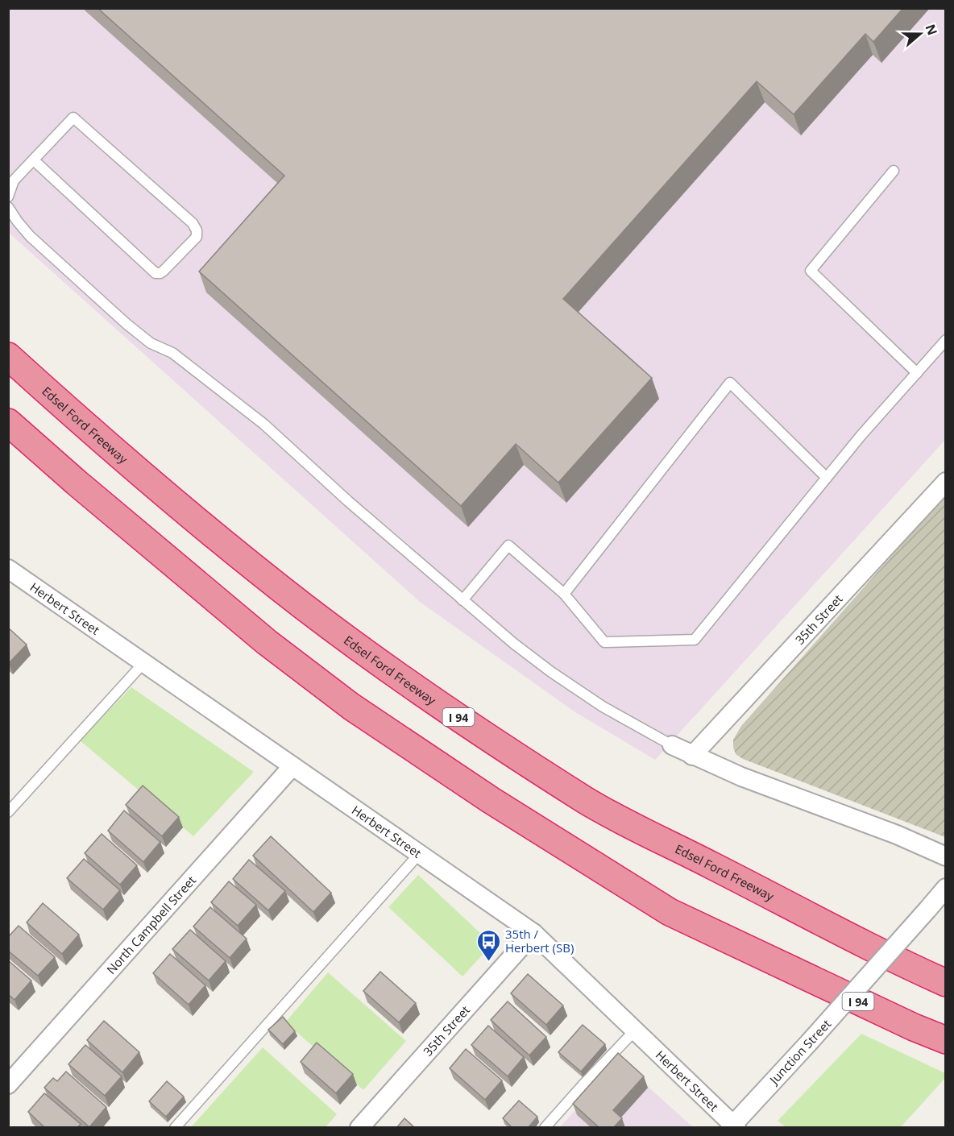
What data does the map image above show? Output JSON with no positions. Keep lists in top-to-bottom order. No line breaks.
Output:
{"streets":{"highway":["Edsel Ford Freeway","I 94"],"street":["Herbert Street","35th Street","North Campbell Street","Junction Street"]},"crossings":[["Herbert Street","35th Street"],["Herbert Street","North Campbell Street"],["Herbert Street","Junction Street"]],"places":{"bus stop":["35th / Herbert (SB)"]},"north":"right"}
